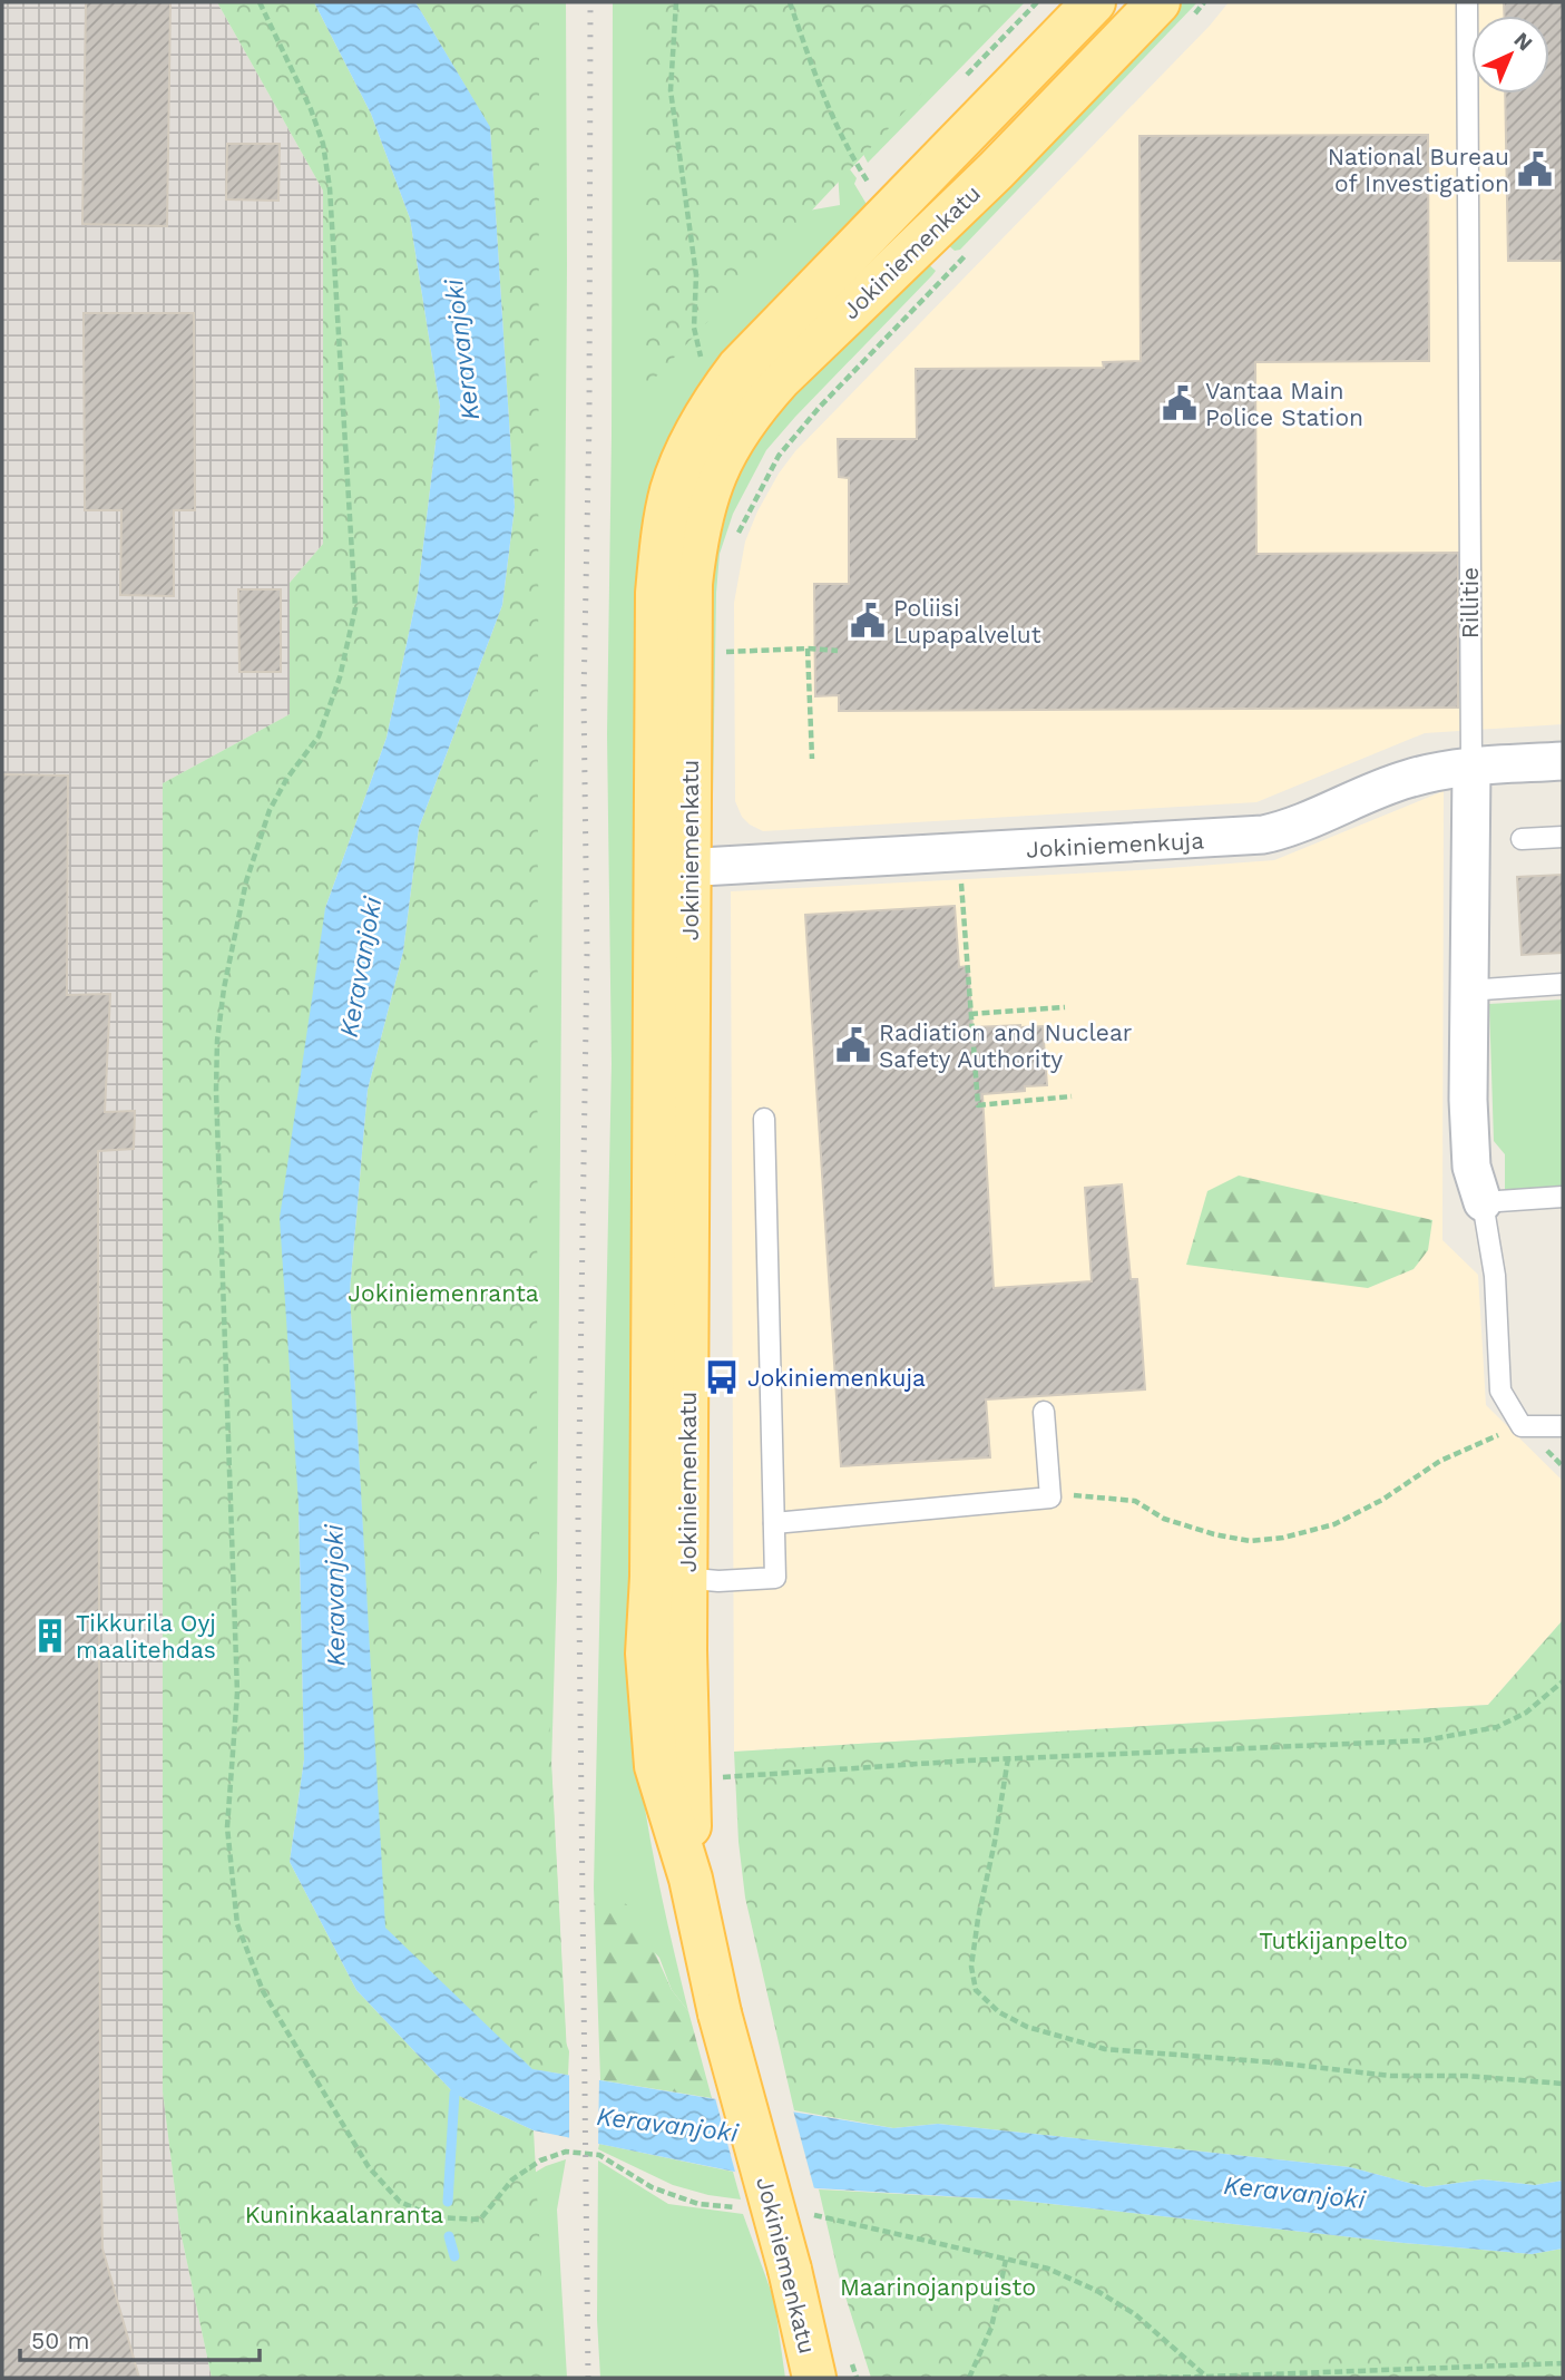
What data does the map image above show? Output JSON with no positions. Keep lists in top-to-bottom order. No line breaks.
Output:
{"streets":{"main road":["Jokiniemenkatu"],"street":["Rillitie","Jokiniemenkuja"]},"crossings":[["Jokiniemenkatu","Jokiniemenkuja"],["Rillitie","Jokiniemenkuja"]],"water":["Keravanjoki"],"parks":["Jokiniemenranta","Tutkijanpelto","Kuninkaalanranta","Maarinojanpuisto"],"places":{"public building":["National Bureau of Investigation","Vantaa Main Police Station","Poliisi Lupapalvelut","Radiation and Nuclear Safety Authority"],"bus stop":["Jokiniemenkuja"],"building":["Tikkurila Oyj maalitehdas"]},"scale_bar":"50 m","north":"top right"}
